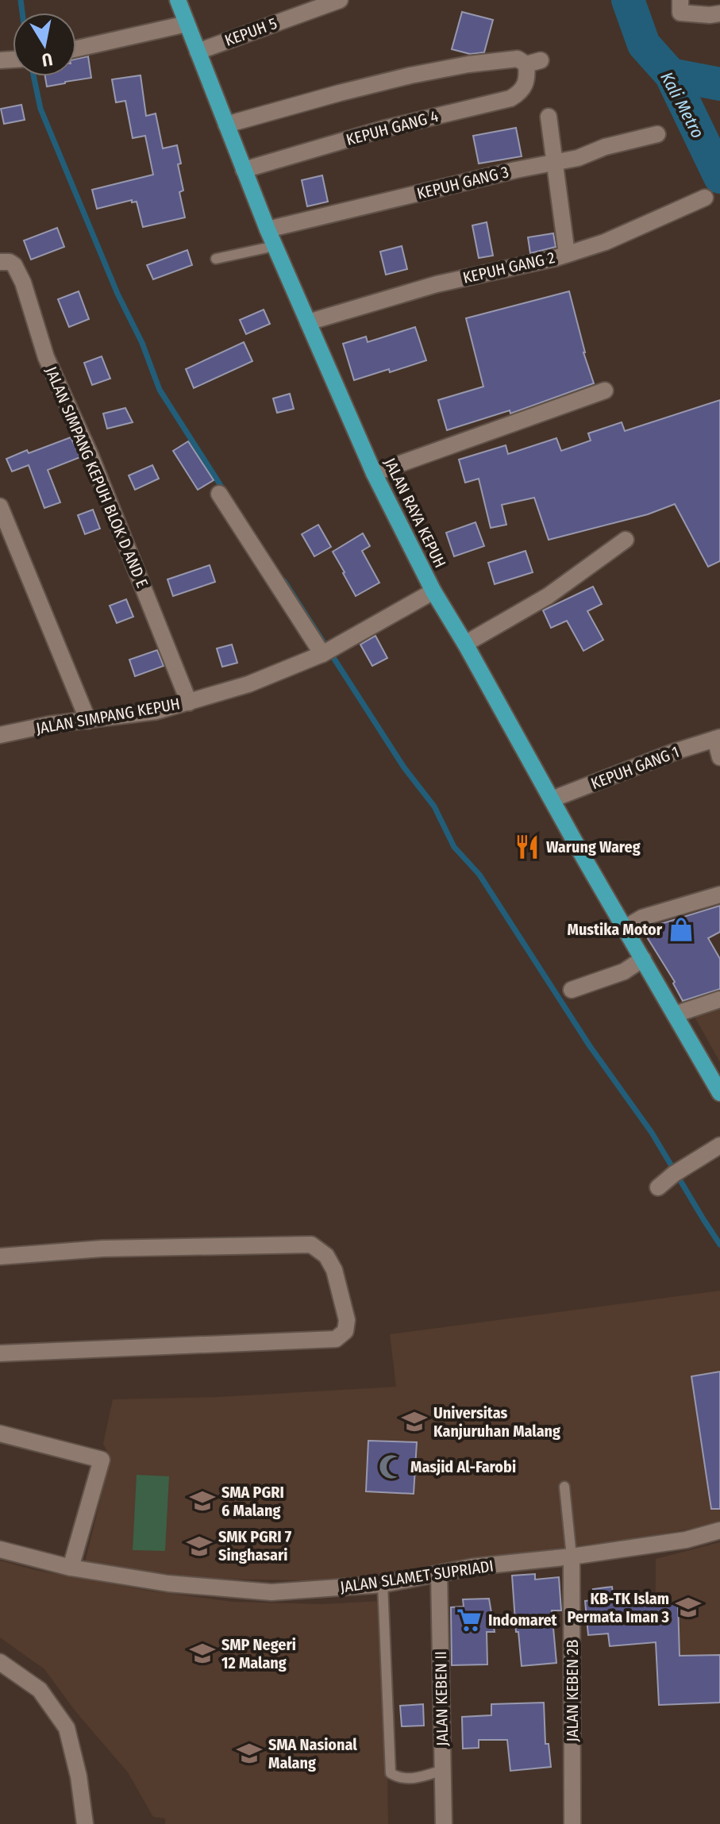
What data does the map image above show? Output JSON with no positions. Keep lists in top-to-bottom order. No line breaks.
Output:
{"streets":{"main road":["JALAN RAYA KEPUH"],"street":["KEPUH 5","KEPUH GANG 4","KEPUH GANG 3","KEPUH GANG 2","JALAN SIMPANG KEPUH BLOK D AND E","JALAN SIMPANG KEPUH","KEPUH GANG 1","JALAN SLAMET SUPRIADI","JALAN KEBEN 2B","JALAN KEBEN II"]},"crossings":[["KEPUH 5","JALAN RAYA KEPUH"],["KEPUH GANG 4","JALAN RAYA KEPUH"],["KEPUH GANG 3","JALAN RAYA KEPUH"],["KEPUH GANG 2","JALAN RAYA KEPUH"],["JALAN SIMPANG KEPUH BLOK D AND E","JALAN SIMPANG KEPUH"],["JALAN RAYA KEPUH","JALAN SIMPANG KEPUH"],["JALAN RAYA KEPUH","KEPUH GANG 1"],["JALAN SLAMET SUPRIADI","JALAN KEBEN 2B"],["JALAN SLAMET SUPRIADI","JALAN KEBEN II"]],"water":["Kali Metro"],"places":{"restaurant":["Warung Wareg"],"shop":["Mustika Motor"],"school or university":["Universitas Kanjuruhan Malang","SMA PGRI 6 Malang","SMK PGRI 7 Singhasari","KB-TK Islam Permata Iman 3","SMP Negeri 12 Malang","SMA Nasional Malang"],"mosque":["Masjid Al-Farobi"],"supermarket":["Indomaret"]},"north":"bottom"}
